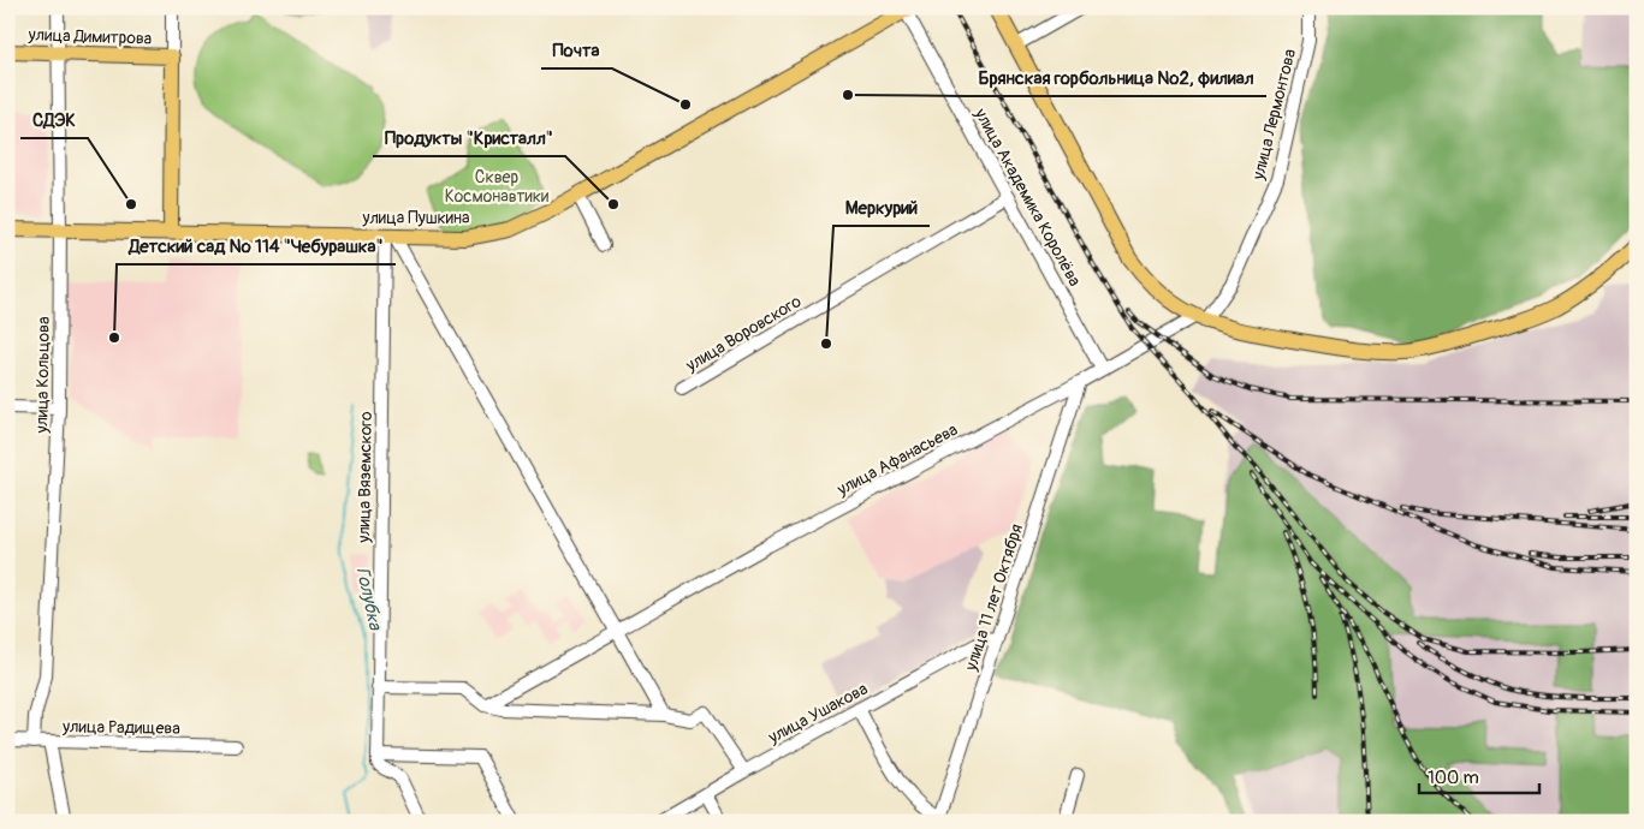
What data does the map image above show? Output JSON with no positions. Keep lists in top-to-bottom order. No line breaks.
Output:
{"streets":{"main road":["улица Димитрова","улица Пушкина"],"street":["улица Лермонтова","улица Академика Королёва","улица Воровского","улица Кольцова","улица Афанасьева","улица Вяземского","улица 11 лет Октября","улица Ушакова","улица Радищева"]},"crossings":[["улица Димитрова","улица Кольцова"],["улица Лермонтова","улица Афанасьева"],["улица Академика Королёва","улица Пушкина"],["улица Академика Королёва","улица Воровского"],["улица Академика Королёва","улица Афанасьева"],["улица Пушкина","улица Кольцова"],["улица Пушкина","улица Вяземского"],["улица Кольцова","улица Радищева"],["улица Афанасьева","улица 11 лет Октября"],["улица 11 лет Октября","улица Ушакова"]],"water":["Голубка"],"parks":["Сквер Космонавтики"],"places":["Брянская горбольница №2, филиал","Почта","СДЭК","Продукты \"Кристалл\"","Детский сад № 114 \"Чебурашка\"","Меркурий"],"scale_bar":"100 m"}
